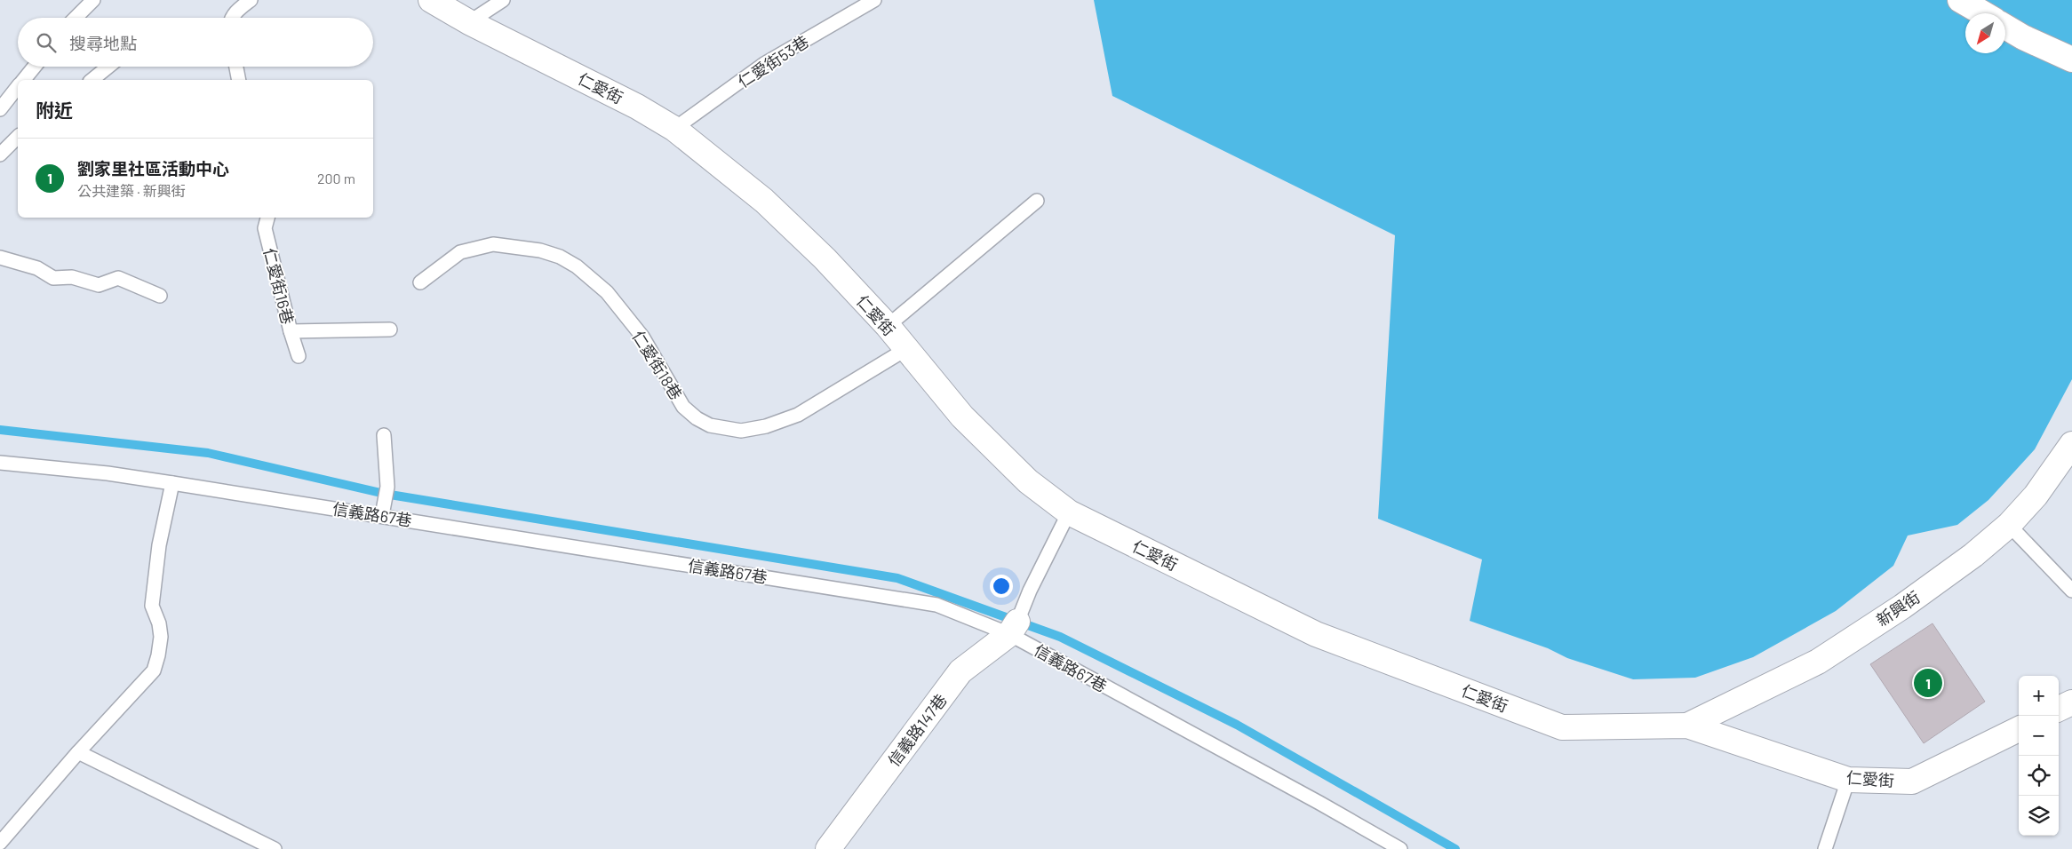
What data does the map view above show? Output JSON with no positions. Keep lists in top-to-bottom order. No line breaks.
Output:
{"streets":{"street":["仁愛街","新興街","信義路147巷"],"lane":["仁愛街53巷","仁愛街16巷","仁愛街18巷","信義路67巷"]},"crossings":[["仁愛街53巷","仁愛街"],["仁愛街","仁愛街18巷"],["仁愛街","新興街"],["信義路67巷","信義路147巷"]],"north":"bottom left","page":{"search":"搜尋地點","heading":"附近","list":[{"mark":"1","name":"劉家里社區活動中心","note":"公共建築 · 新興街","value":"200 m"}],"pins":"1","map_buttons":["+","−"]}}
